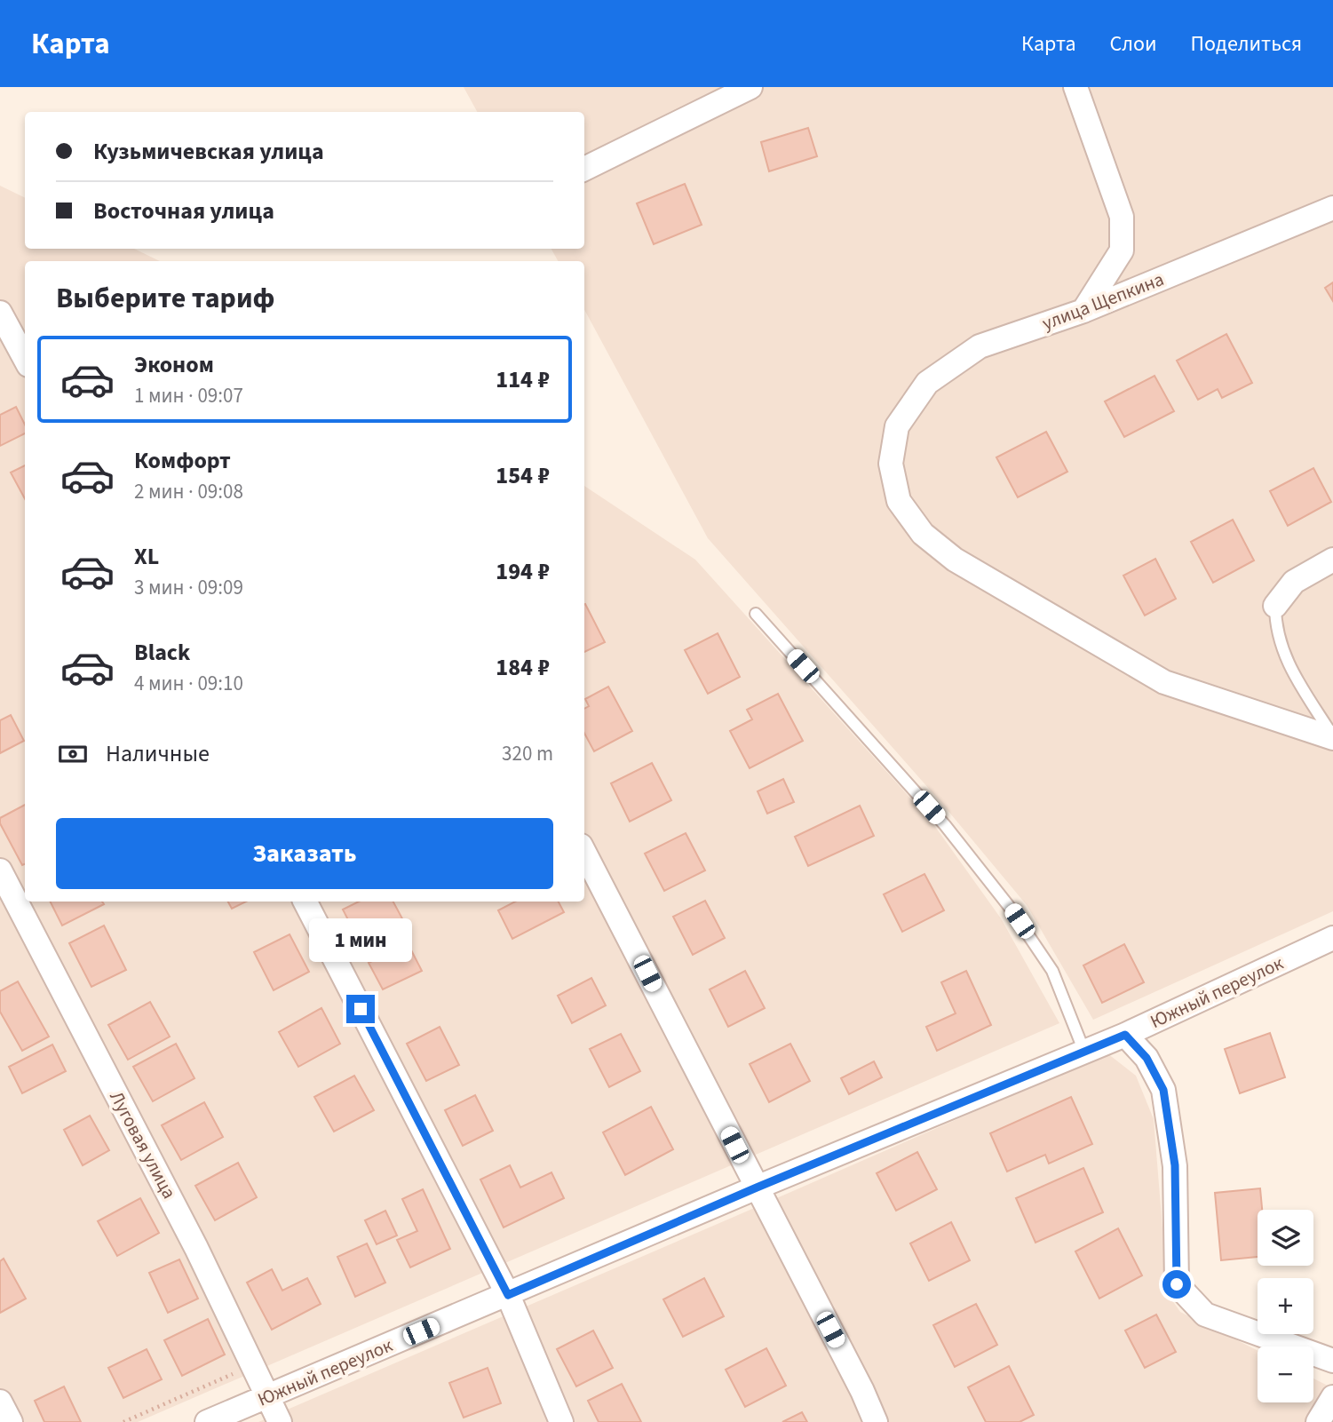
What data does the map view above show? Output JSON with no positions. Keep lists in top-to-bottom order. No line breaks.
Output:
{"streets":{"street":["улица Щепкина","Южный переулок","Луговая улица"]},"crossings":[["Южный переулок","Луговая улица"]],"page":{"header":"Карта","nav":["Карта","Слои","Поделиться"],"banner":["Кузьмичевская улица","Восточная улица"],"heading":"Выберите тариф","list":[{"name":"Эконом","note":"1 мин · 09:07","value":"114 ₽"},{"name":"Комфорт","note":"2 мин · 09:08","value":"154 ₽"},{"name":"XL","note":"3 мин · 09:09","value":"194 ₽"},{"name":"Black","note":"4 мин · 09:10","value":"184 ₽"}],"pay":["Наличные","320 m"],"buttons":"Заказать","bubble":"1 мин","map_buttons":["+","−"]}}
